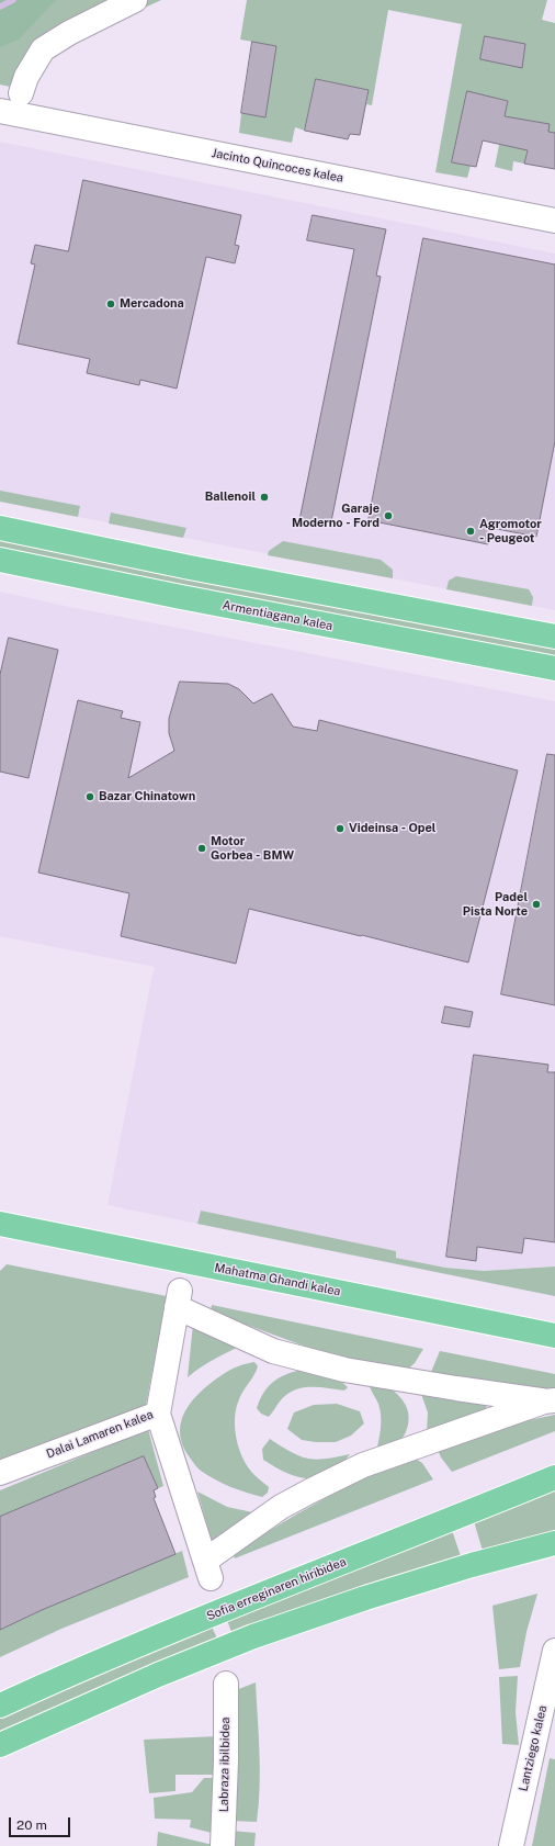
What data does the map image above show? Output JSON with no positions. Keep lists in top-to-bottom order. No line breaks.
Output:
{"streets":{"main road":["Armentiagana kalea","Mahatma Ghandi kalea","Sofia erreginaren hiribidea"],"street":["Jacinto Quincoces kalea","Dalai Lamaren kalea","Lantziego kalea","Labraza ibilbidea"]},"places":["Mercadona","Ballenoil","Garaje Moderno - Ford","Agromotor - Peugeot","Bazar Chinatown","Videinsa - Opel","Motor Gorbea - BMW","Padel Pista Norte"],"scale_bar":"20 m"}
